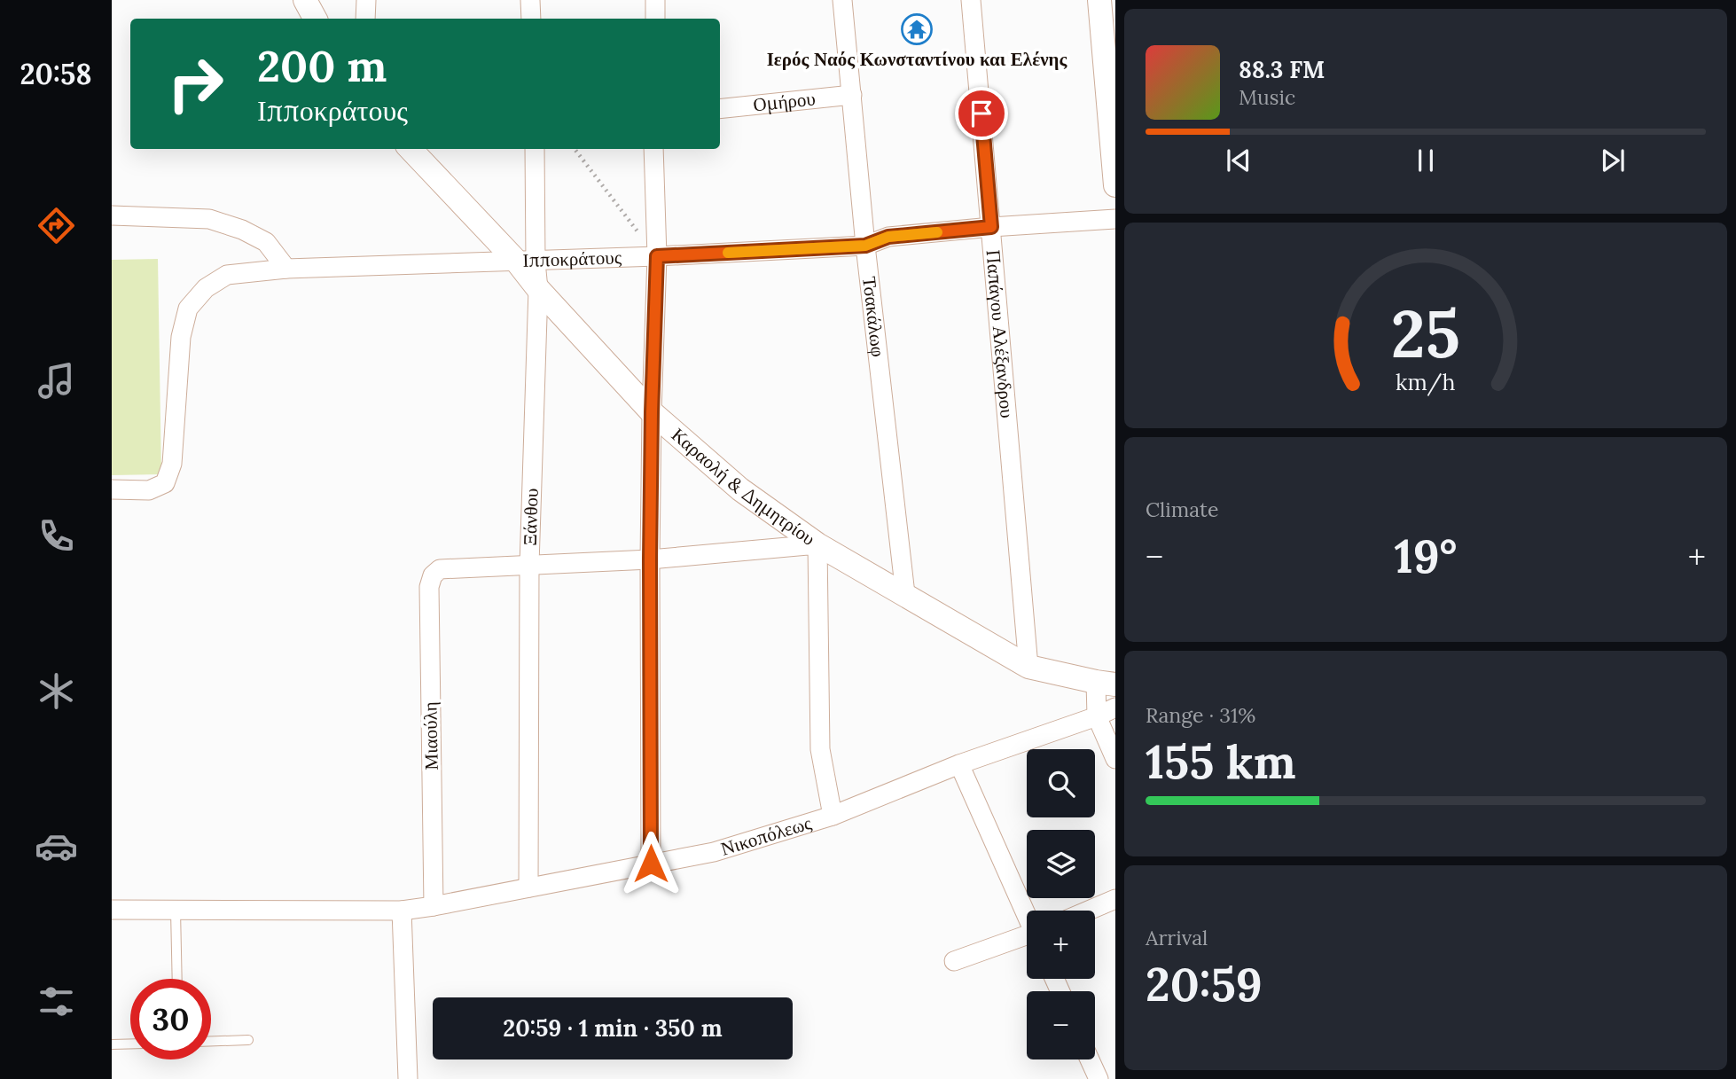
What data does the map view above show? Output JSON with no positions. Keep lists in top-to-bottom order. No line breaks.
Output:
{"streets":{"street":["Ομήρου","Ιπποκράτους","Τσακάλωφ","Παπάγου Αλέξανδρου","Καραολή & Δημητρίου","Ξάνθου","Μιαούλη","Νικοπόλεως"]},"crossings":[["Ομήρου","Τσακάλωφ"],["Ιπποκράτους","Τσακάλωφ"],["Ιπποκράτους","Παπάγου Αλέξανδρου"],["Ιπποκράτους","Καραολή & Δημητρίου"],["Τσακάλωφ","Καραολή & Δημητρίου"],["Παπάγου Αλέξανδρου","Καραολή & Δημητρίου"],["Καραολή & Δημητρίου","Ξάνθου"],["Ξάνθου","Μιαούλη"],["Ξάνθου","Νικοπόλεως"],["Μιαούλη","Νικοπόλεως"]],"places":{"temple":["Ιερός Ναός Κωνσταντίνου και Ελένης"]},"page":{"tabs":"20:58","turn":["200 m","Ιπποκράτους"],"song":["88.3 FM","Music"],"tile":["Climate",["Range · 31%","155 km"],["Arrival","20:59"]],"heat":["−","19°","+"],"map_buttons":["+","−"],"limit":"30","trip":"20:59 · 1 min · 350 m","gauge":["25","km/h"]}}
